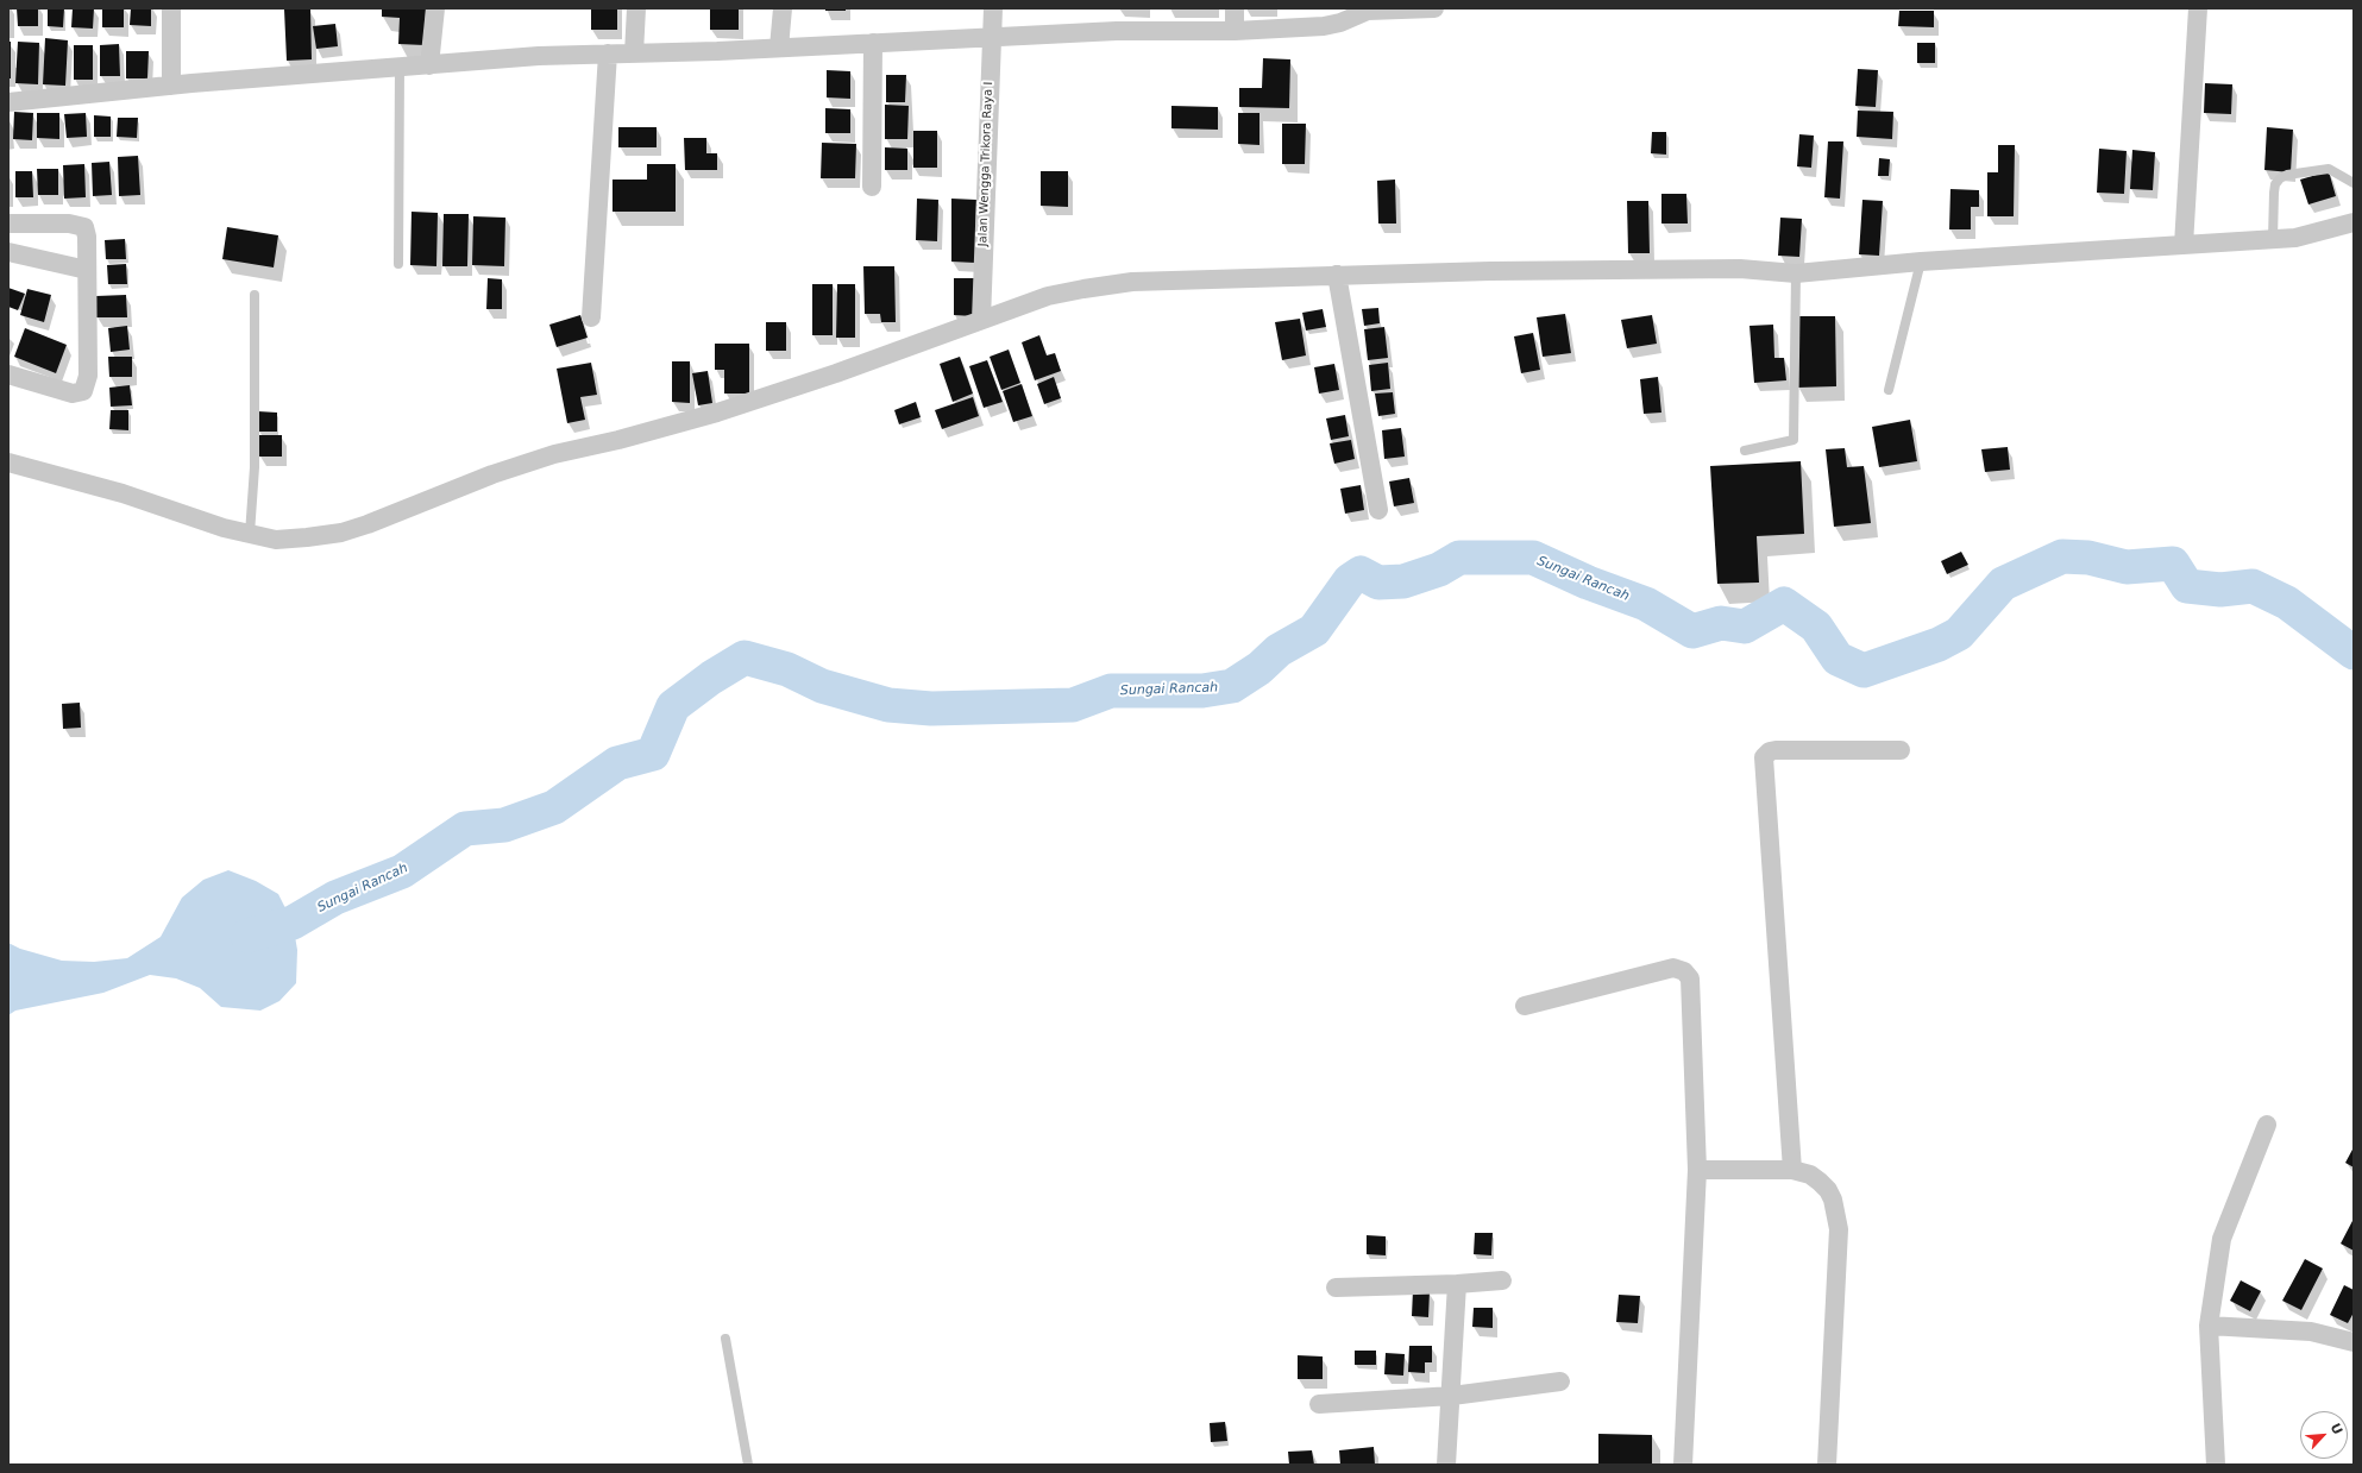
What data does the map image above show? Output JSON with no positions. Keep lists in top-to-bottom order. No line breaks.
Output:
{"streets":{"street":["Jalan Wengga Trikora Raya I"]},"water":["Sungai Rancah"],"north":"top right"}
